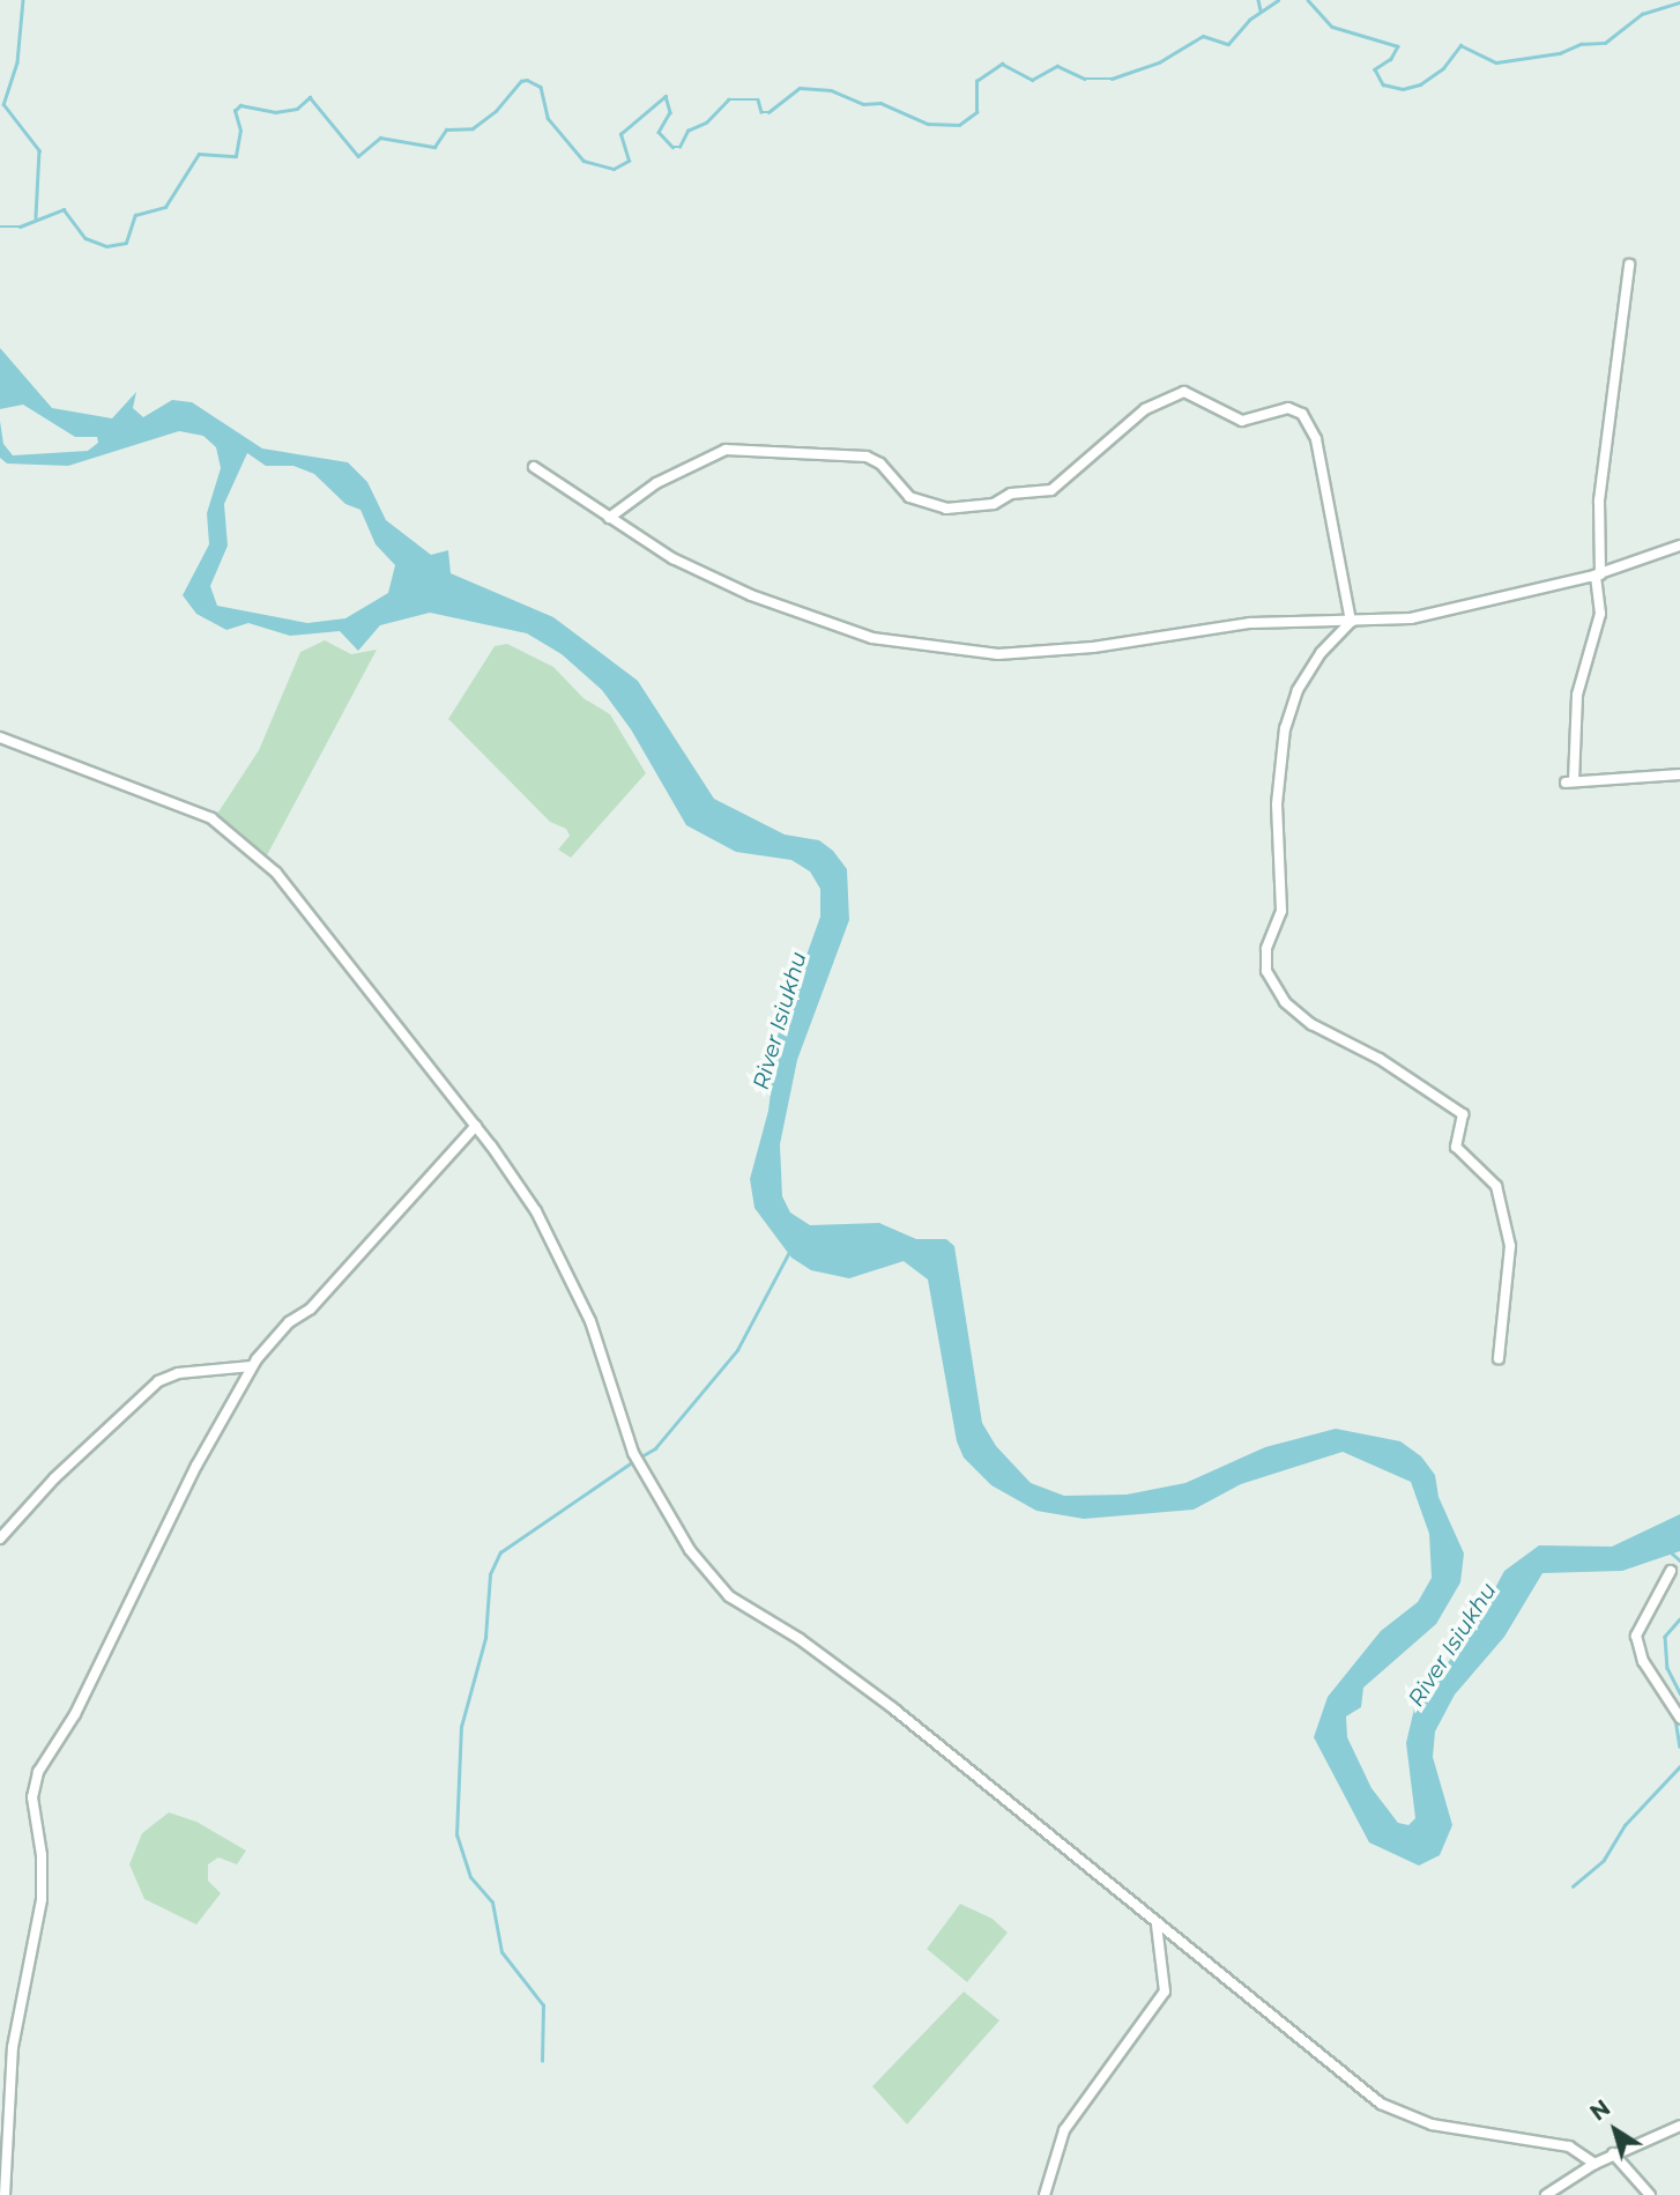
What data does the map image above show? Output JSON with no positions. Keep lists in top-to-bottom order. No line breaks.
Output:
{"water":["River Isiukhu"],"north":"top left"}
